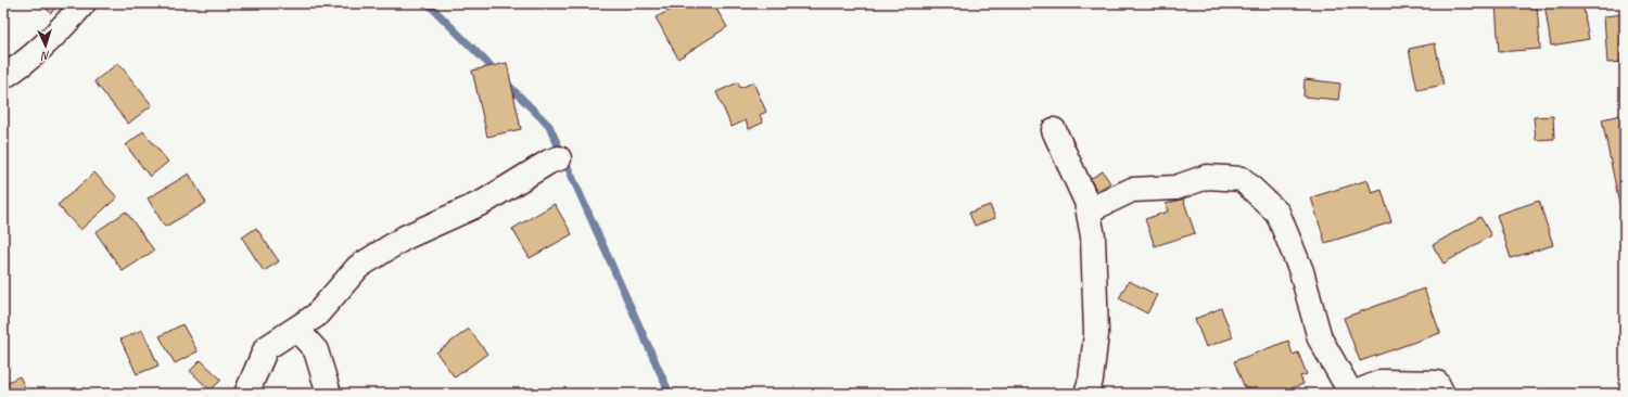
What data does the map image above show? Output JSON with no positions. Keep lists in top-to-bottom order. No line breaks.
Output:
{"north":"bottom"}
